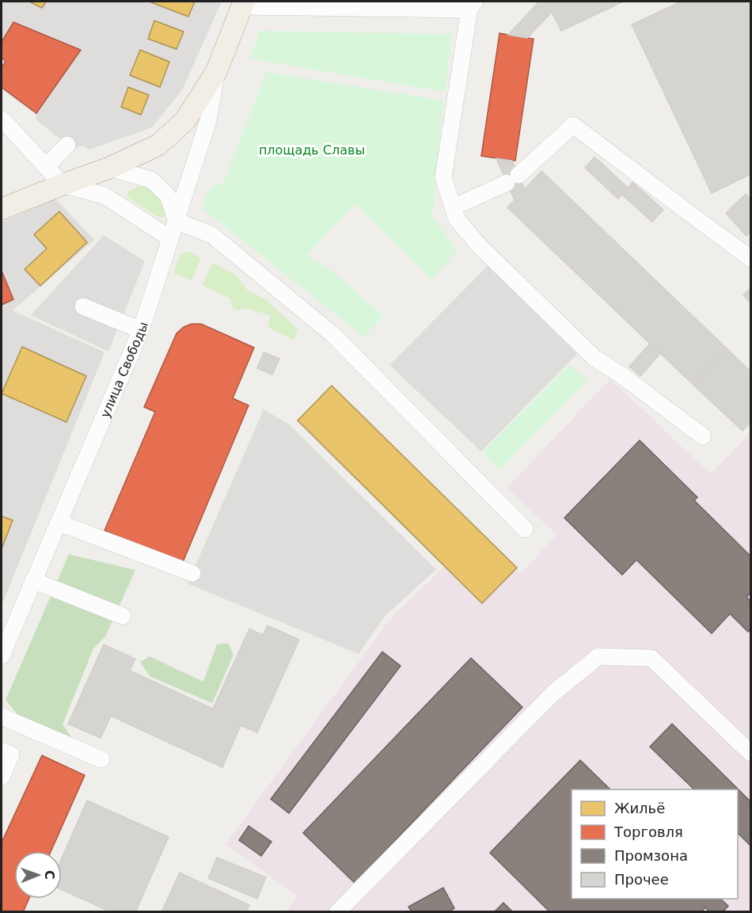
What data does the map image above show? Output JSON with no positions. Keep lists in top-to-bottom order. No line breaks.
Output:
{"streets":{"main road":["улица Свободы"]},"parks":["площадь Славы"],"legend":["Жильё","Торговля","Промзона","Прочее"],"north":"right"}
